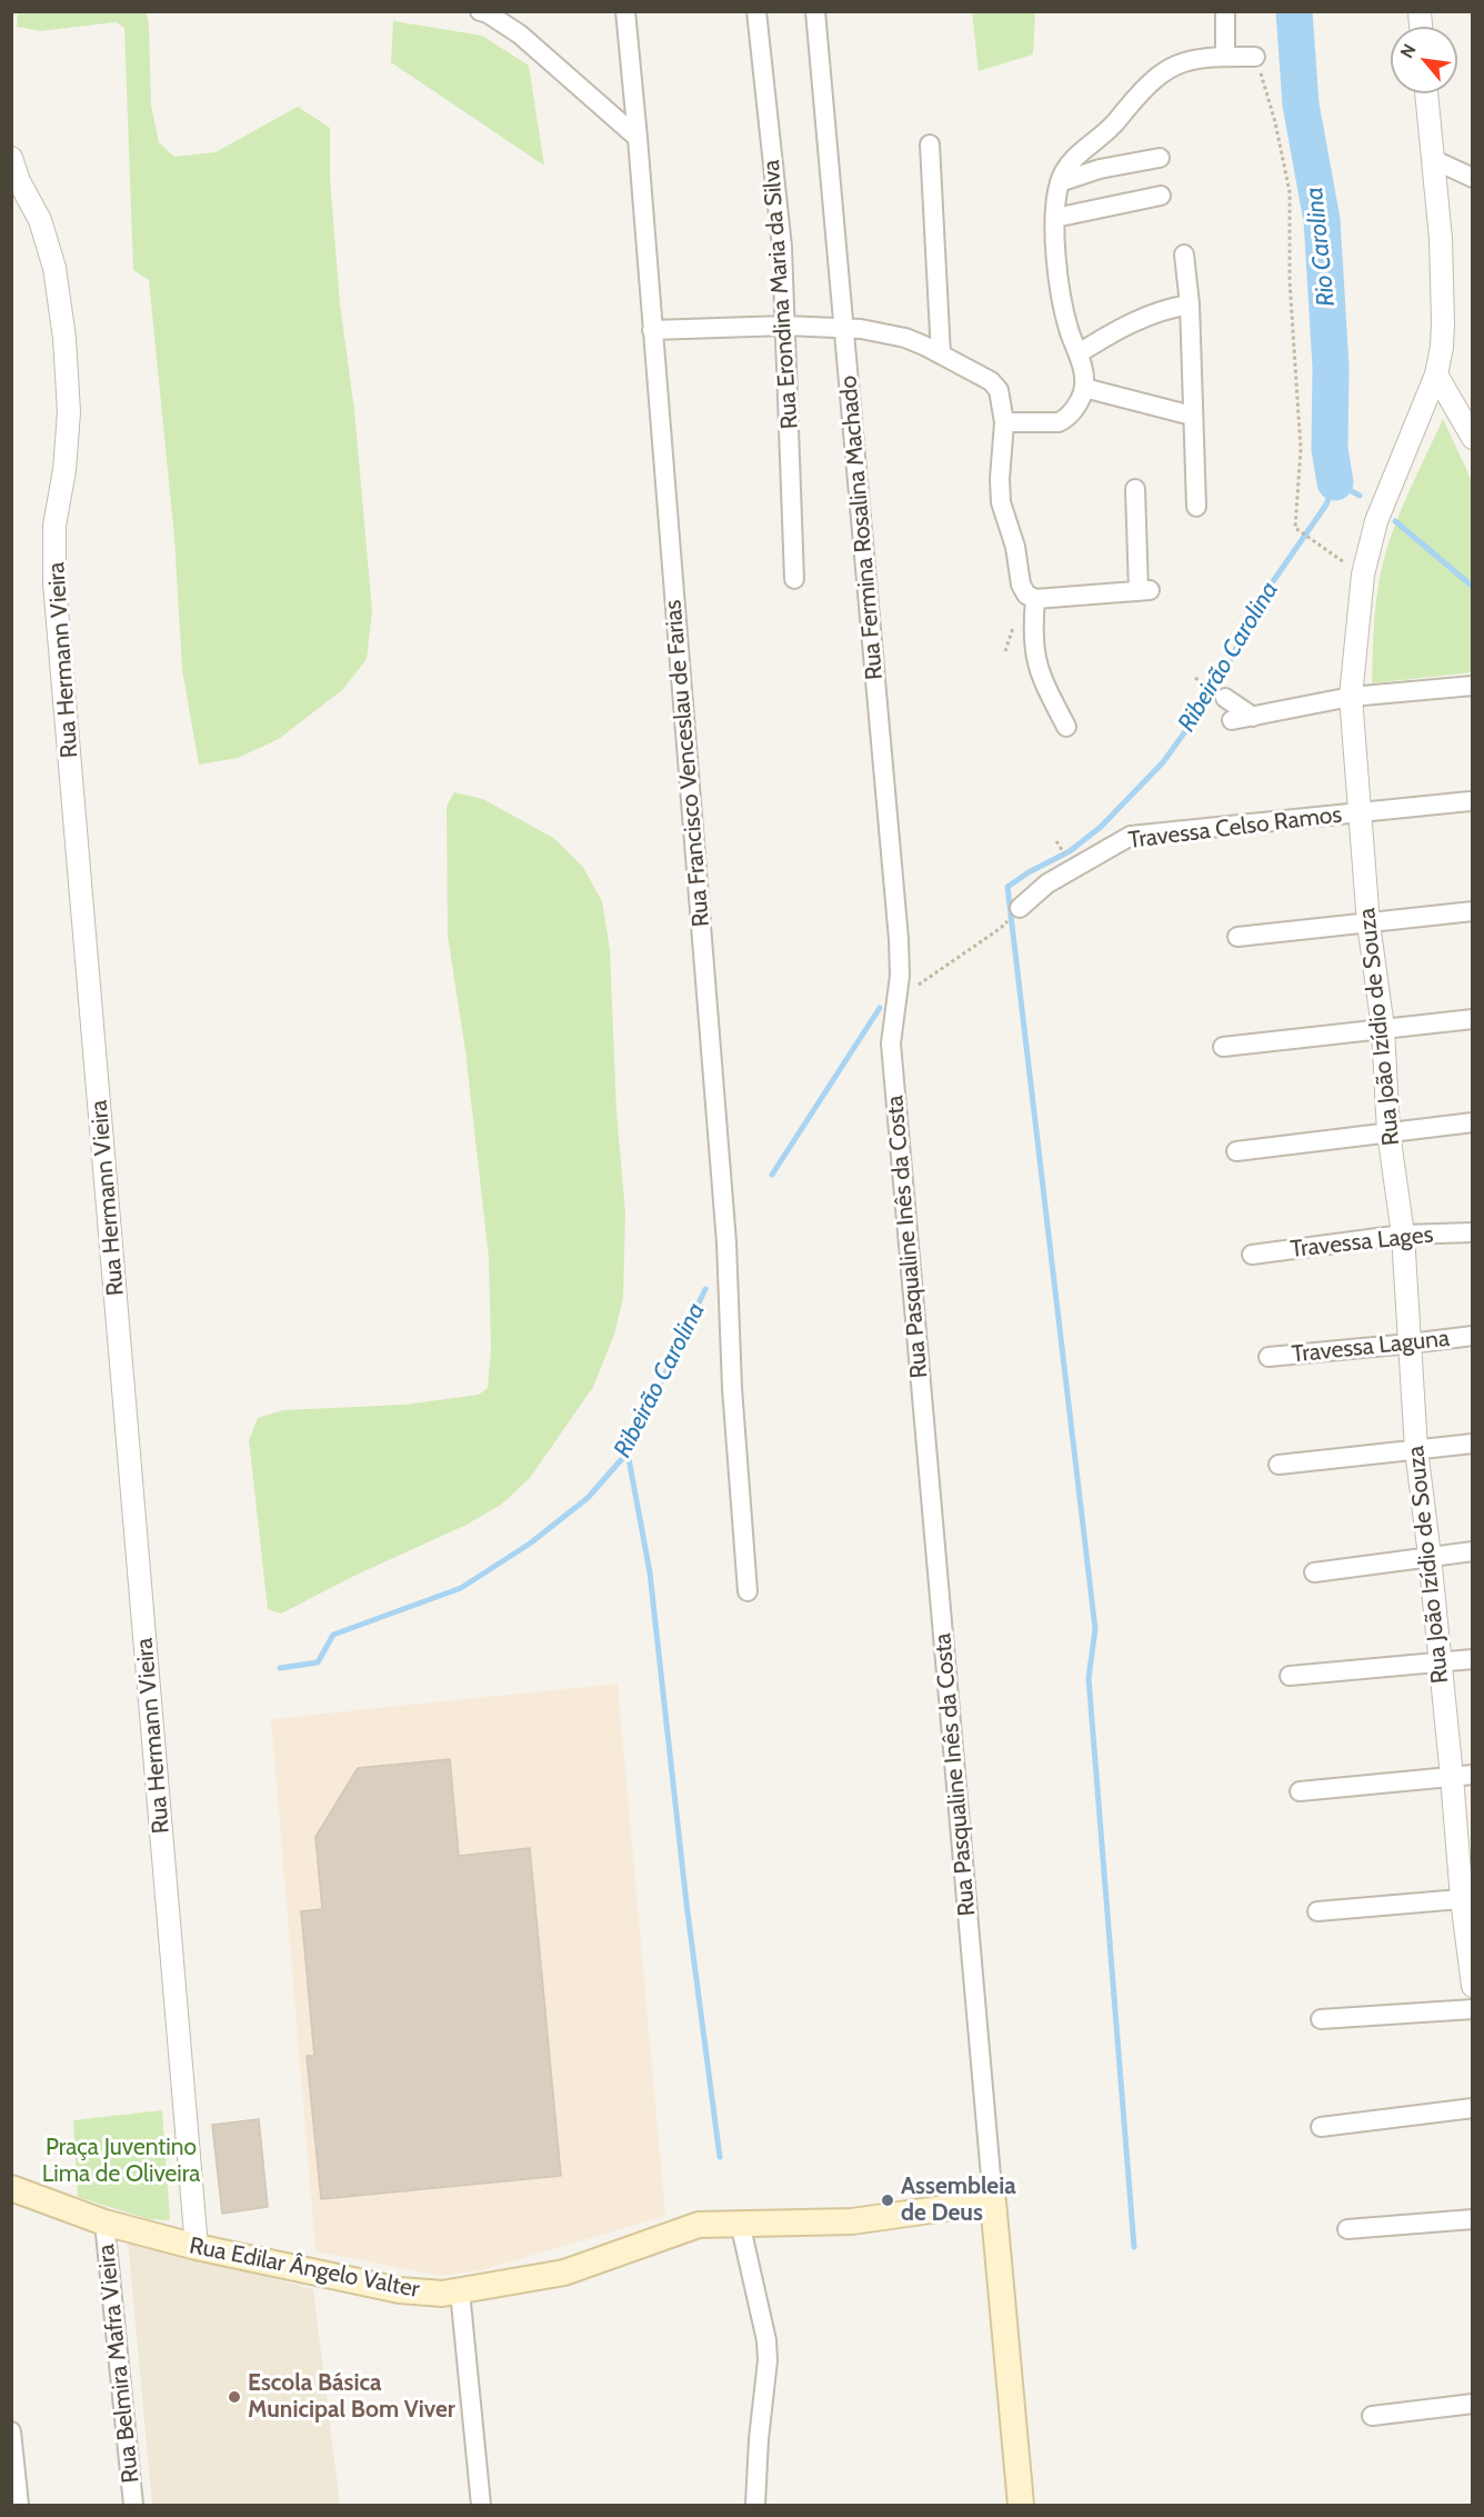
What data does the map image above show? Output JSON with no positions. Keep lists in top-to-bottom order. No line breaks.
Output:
{"streets":{"main road":["Rua Pasqualine Inês da Costa","Rua Edilar Ângelo Valter"],"street":["Rua Erondina Maria da Silva","Rua Fermina Rosalina Machado","Rua Hermann Vieira","Rua Francisco Venceslau de Farias","Travessa Celso Ramos","Rua João Izídio de Souza","Travessa Lages","Travessa Laguna","Rua Belmira Mafra Vieira"]},"crossings":[["Rua Fermina Rosalina Machado","Rua Pasqualine Inês da Costa"],["Rua Hermann Vieira","Rua Edilar Ângelo Valter"],["Travessa Celso Ramos","Rua João Izídio de Souza"],["Rua João Izídio de Souza","Travessa Lages"],["Rua João Izídio de Souza","Travessa Laguna"],["Rua Pasqualine Inês da Costa","Rua Edilar Ângelo Valter"],["Rua Edilar Ângelo Valter","Rua Belmira Mafra Vieira"]],"water":["Rio Carolina","Ribeirão Carolina"],"parks":["Praça Juventino Lima de Oliveira"],"places":["Assembleia de Deus","Escola Básica Municipal Bom Viver"],"north":"top left"}
